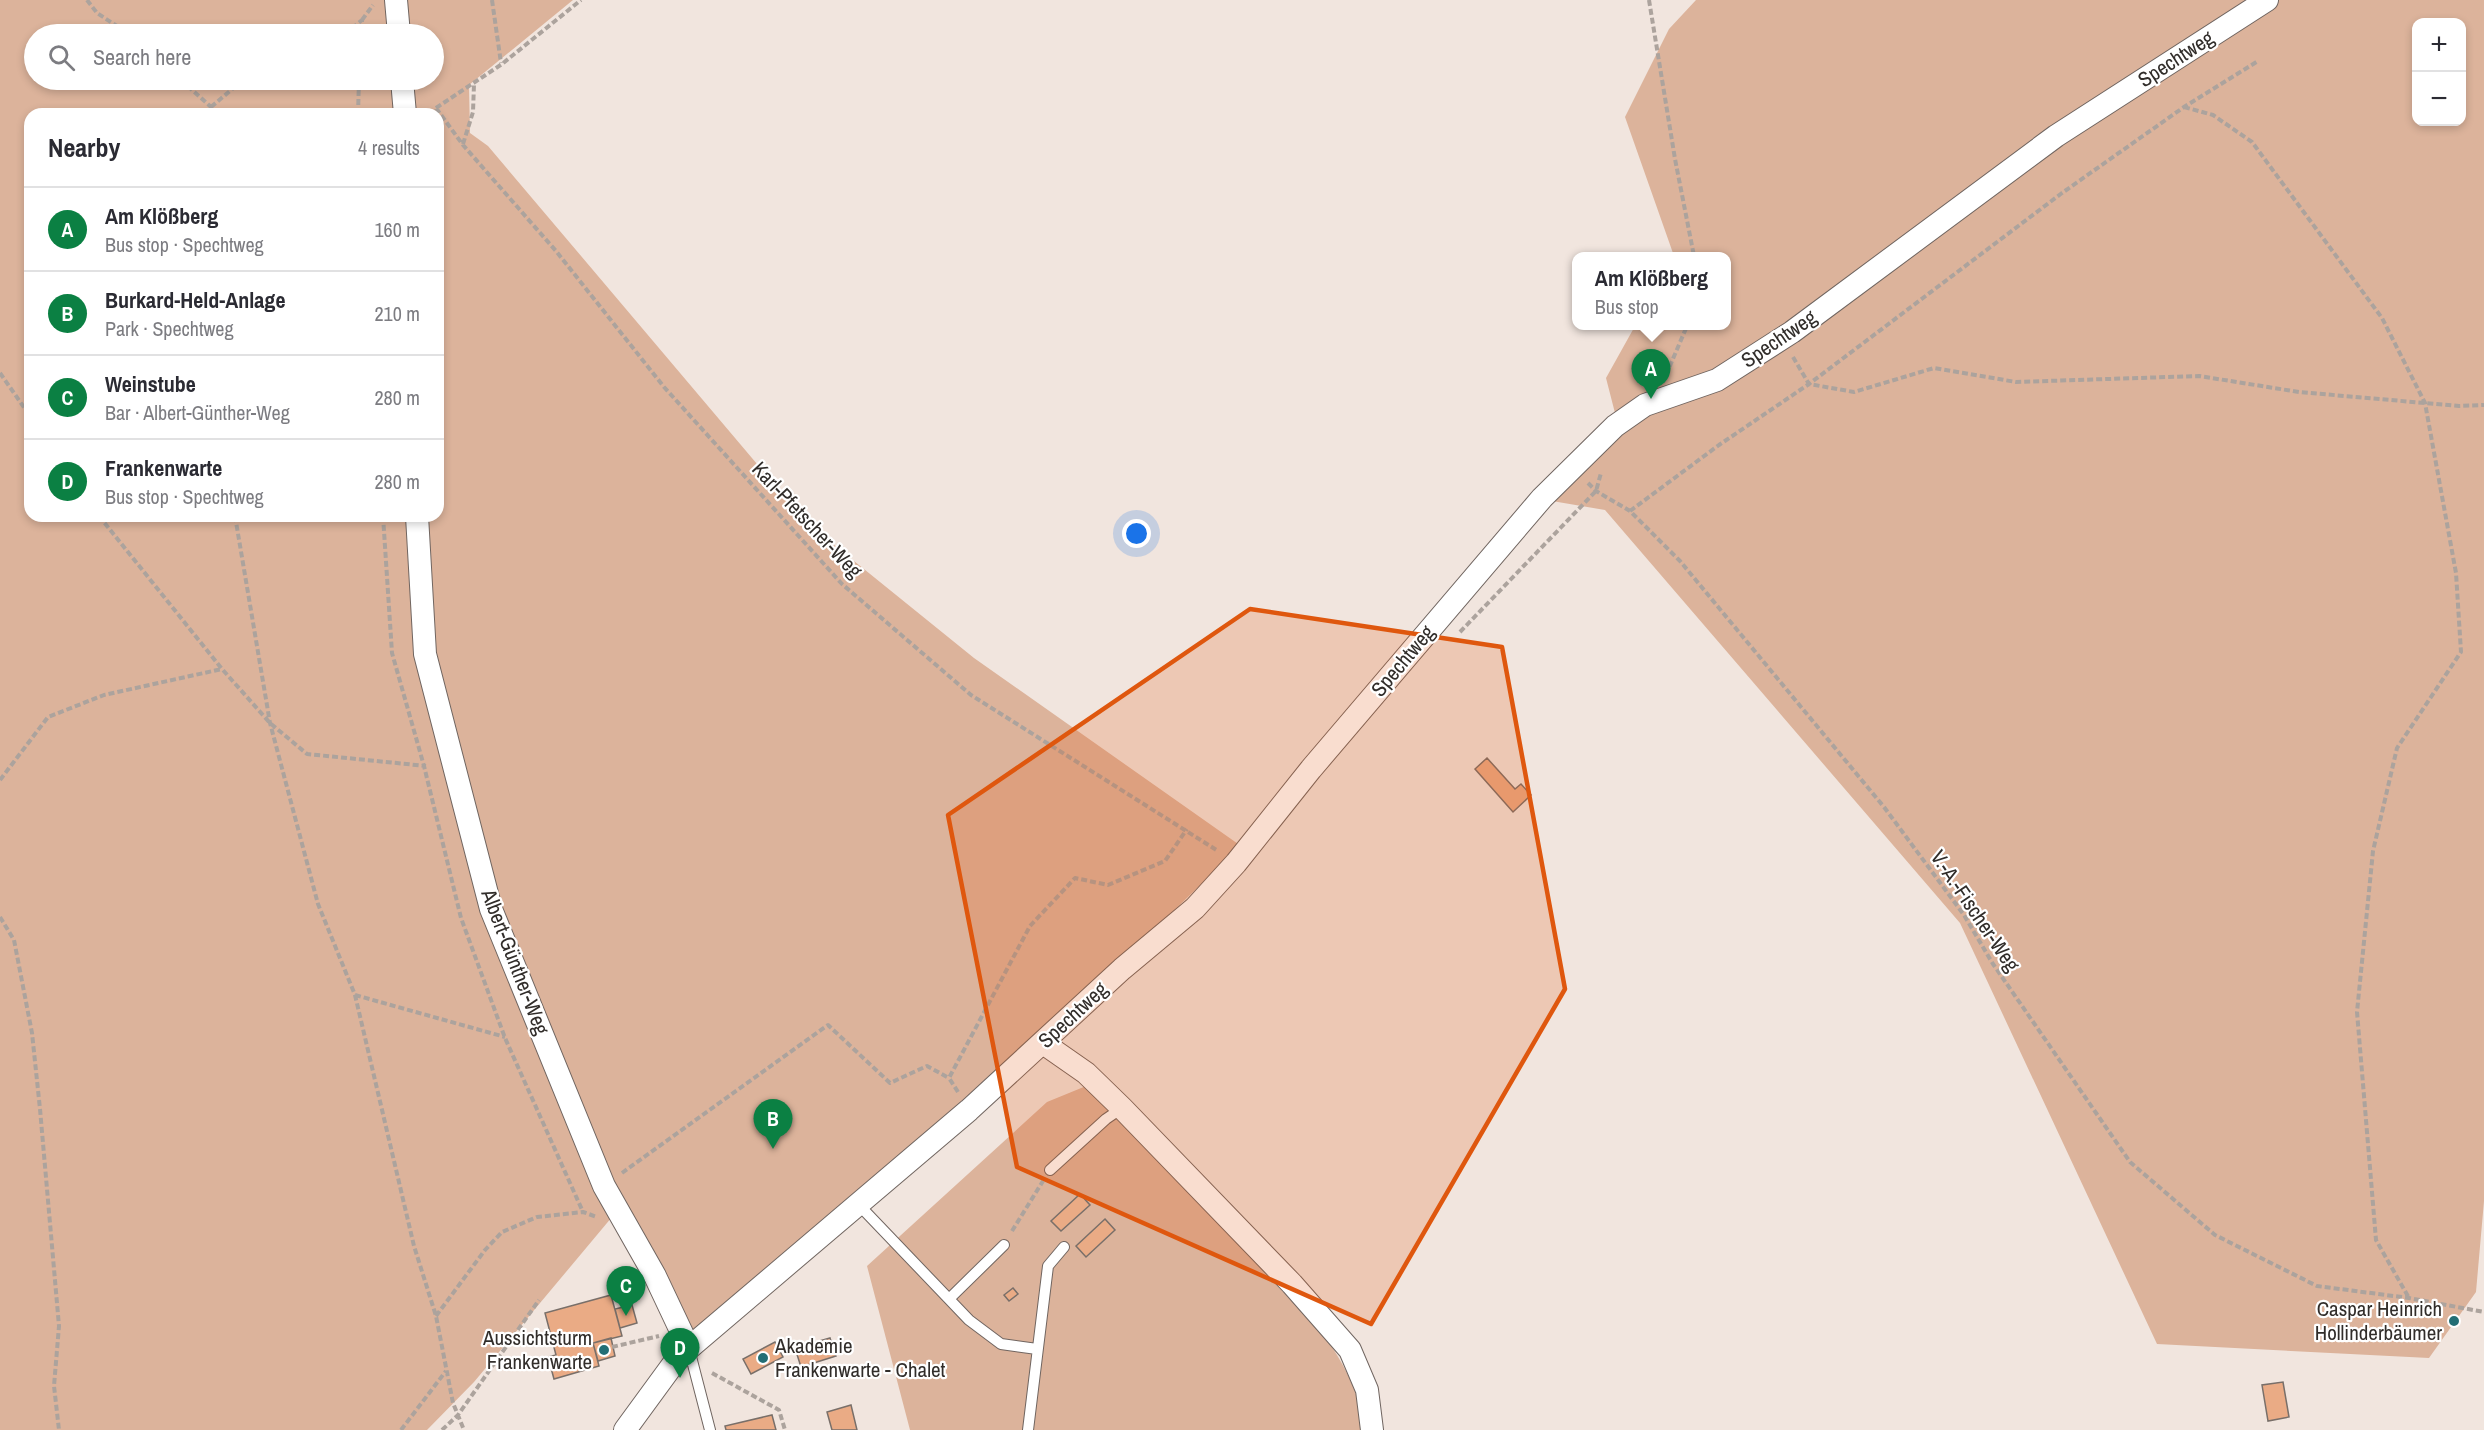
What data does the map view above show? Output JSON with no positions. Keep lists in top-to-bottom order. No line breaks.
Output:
{"streets":{"street":["Spechtweg","Albert-Günther-Weg"],"path":["Karl-Pfetscher-Weg","V.-A.-Fischer-Weg"]},"crossings":[["Spechtweg","Karl-Pfetscher-Weg"],["Spechtweg","Albert-Günther-Weg"]],"places":["Caspar Heinrich Hollinderbäumer","Aussichtsturm Frankenwarte","Akademie Frankenwarte - Chalet"],"page":{"map_buttons":["+","−"],"search":"Search here","heading":["Nearby","4 results"],"list":[{"mark":"A","name":"Am Klößberg","note":"Bus stop · Spechtweg","value":"160 m"},{"mark":"B","name":"Burkard-Held-Anlage","note":"Park · Spechtweg","value":"210 m"},{"mark":"C","name":"Weinstube","note":"Bar · Albert-Günther-Weg","value":"280 m"},{"mark":"D","name":"Frankenwarte","note":"Bus stop · Spechtweg","value":"280 m"}],"popup":["Am Klößberg","Bus stop"],"pins":["A","B","C","D"]}}
